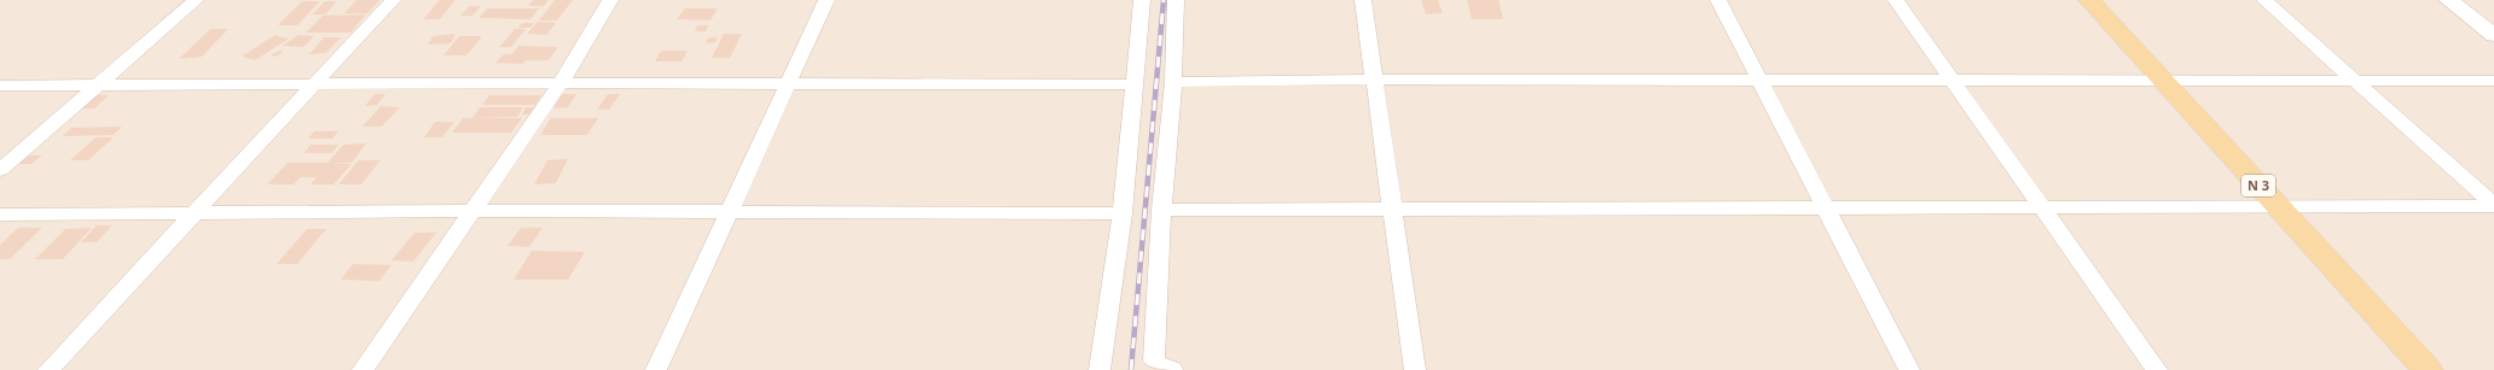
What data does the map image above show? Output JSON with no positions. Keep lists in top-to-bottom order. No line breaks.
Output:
{"streets":{"main road":["N 3"]}}
